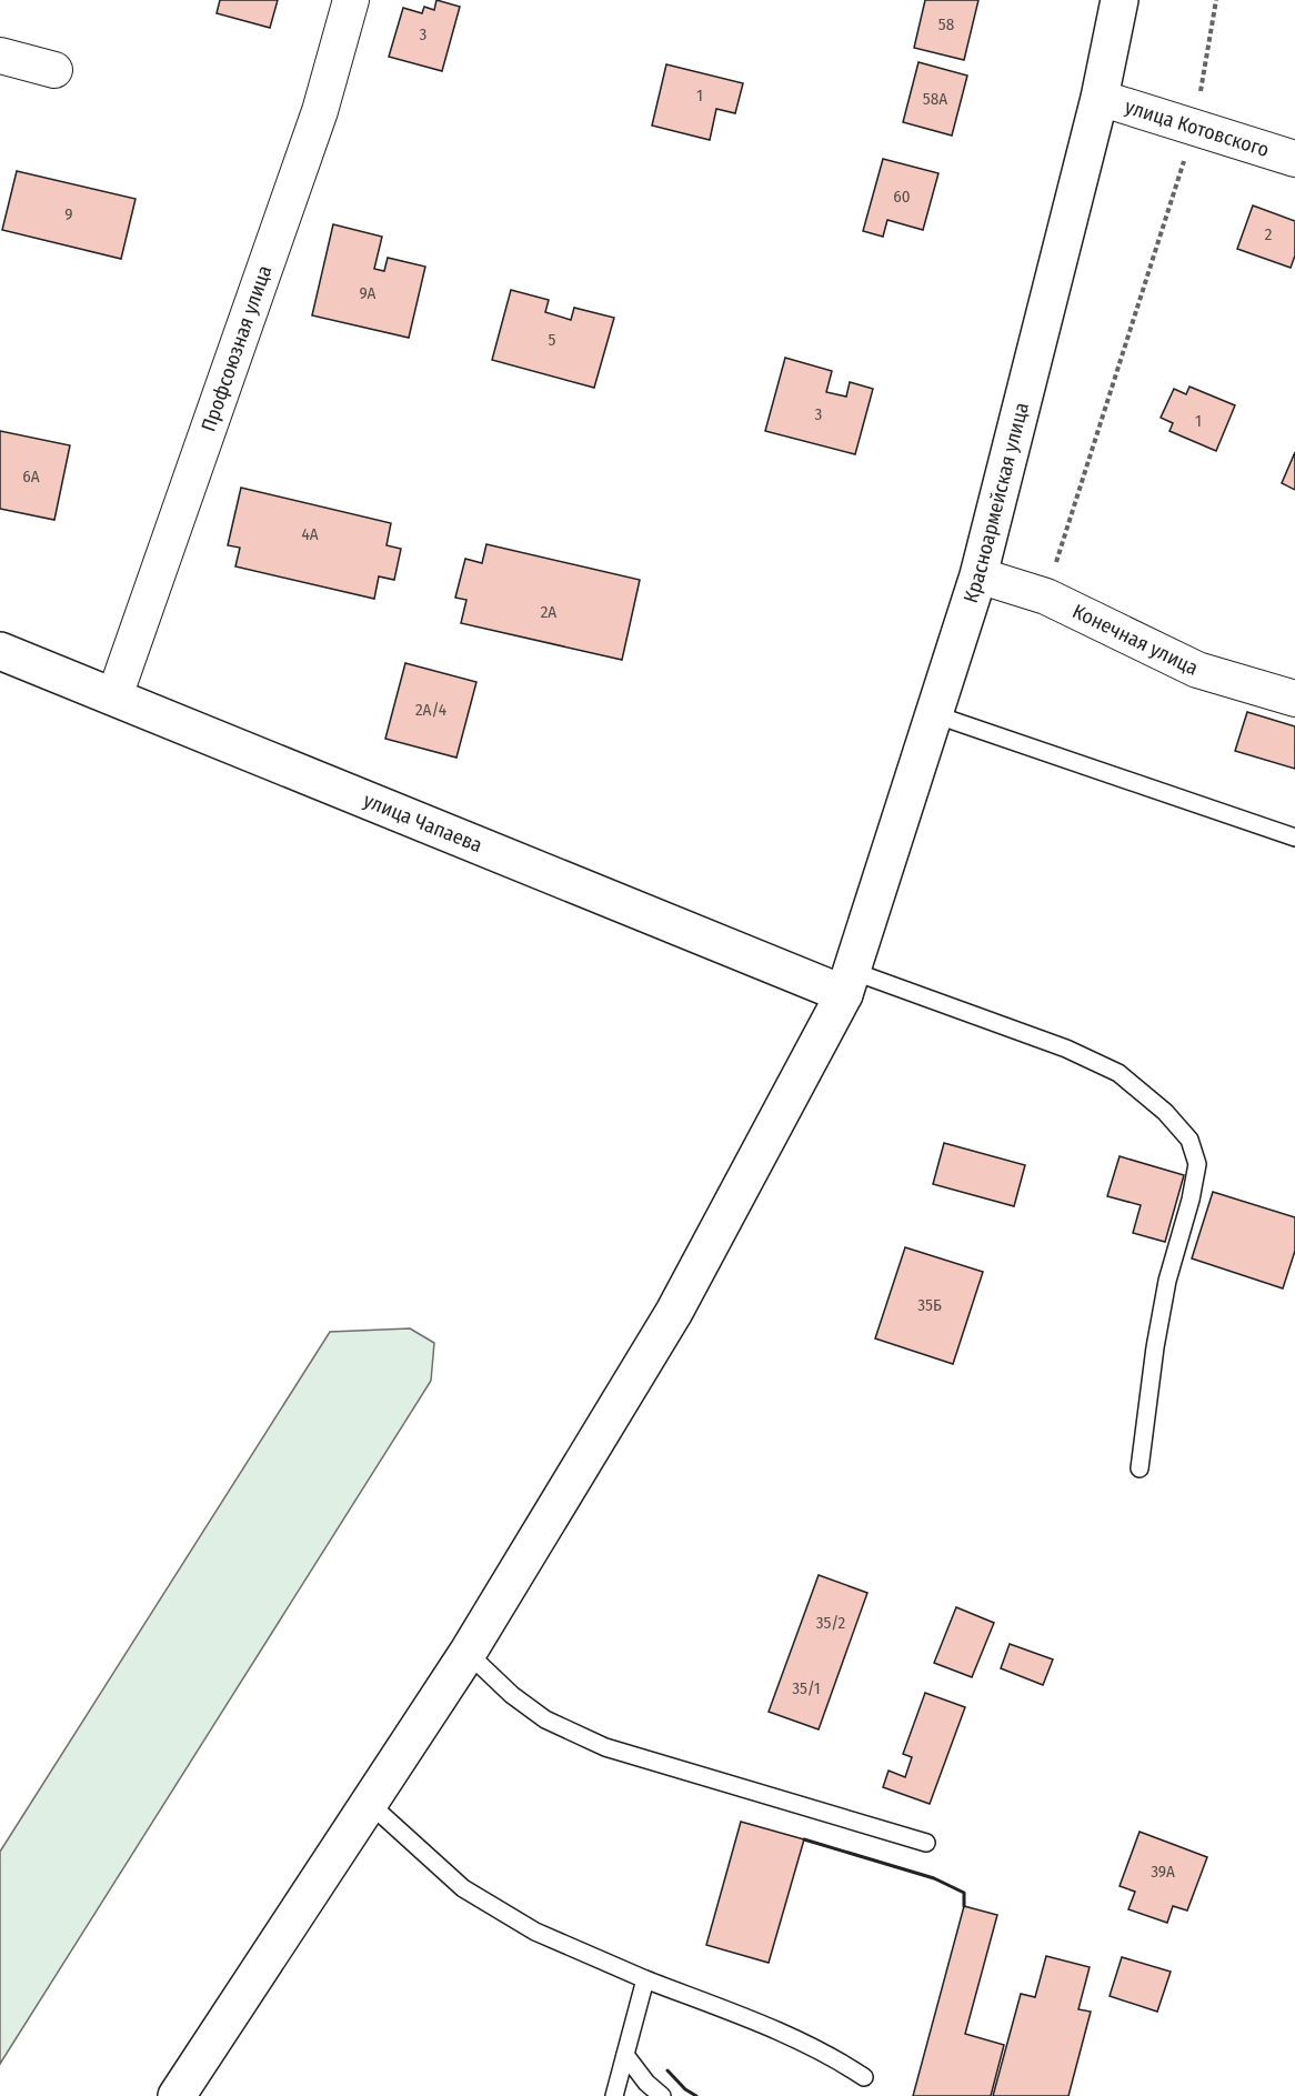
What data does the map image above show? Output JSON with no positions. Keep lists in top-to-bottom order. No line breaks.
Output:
{"streets":{"main road":["Красноармейская улица","улица Чапаева"],"street":["улица Котовского","Профсоюзная улица","Конечная улица"]},"crossings":[["улица Котовского","Красноармейская улица"],["Профсоюзная улица","улица Чапаева"],["Красноармейская улица","Конечная улица"],["Красноармейская улица","улица Чапаева"]],"house_numbers":["58","3","1","58А","60","9","2","9А","5","3","1","6А","4А","2А","2А/4","35Б","35/2","35/1","39А"]}
